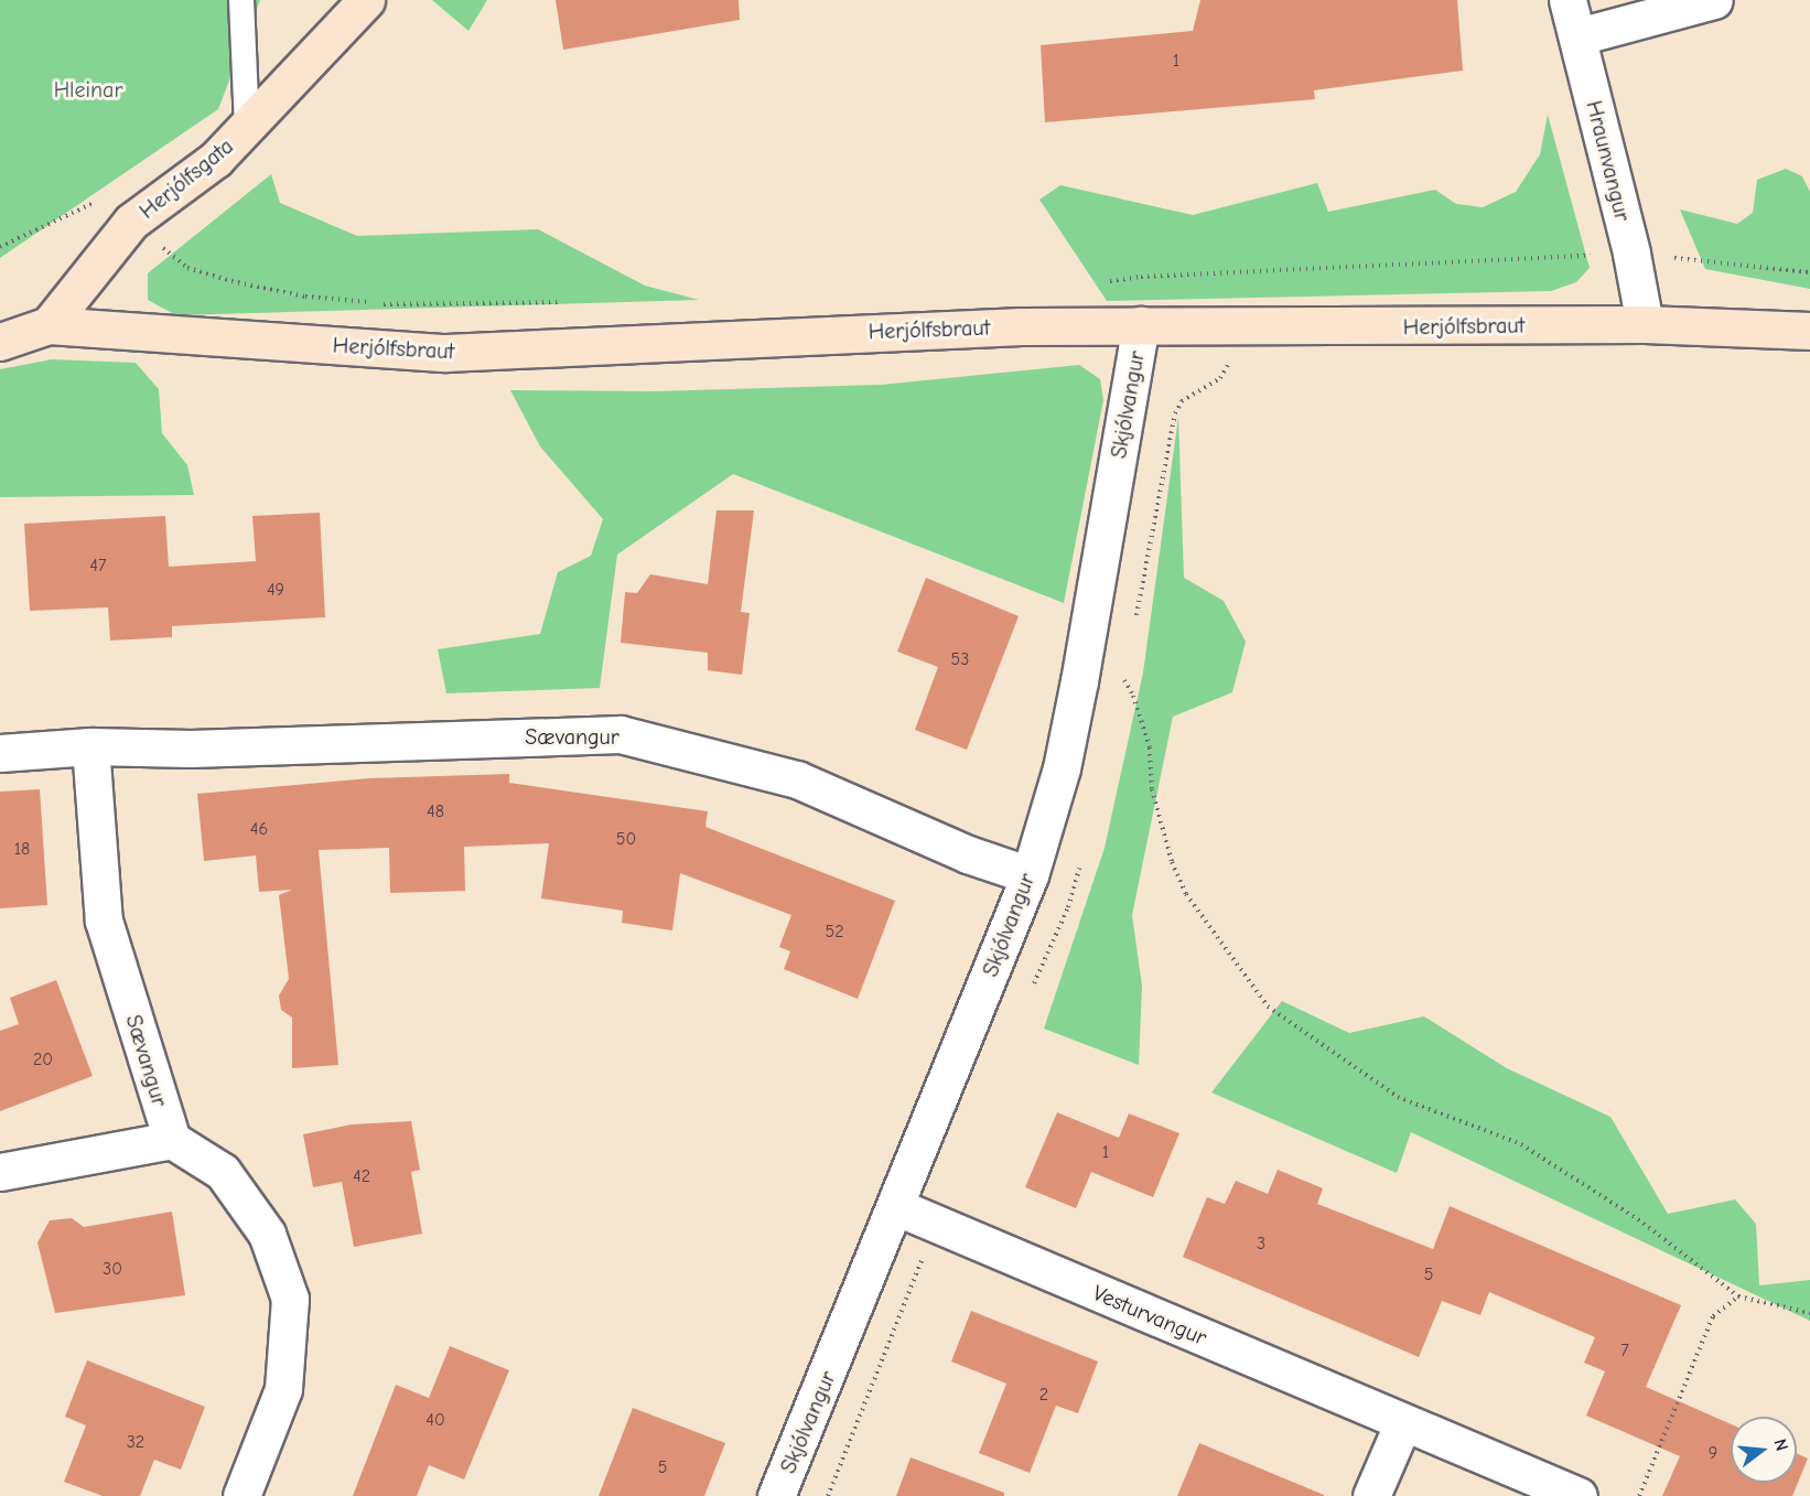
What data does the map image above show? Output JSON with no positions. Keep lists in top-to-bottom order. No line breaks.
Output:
{"streets":{"street":["Hraunvangur","Herjólfsgata","Herjólfsbraut","Skjólvangur","Sævangur","Vesturvangur"]},"crossings":[["Hraunvangur","Herjólfsbraut"],["Herjólfsgata","Herjólfsbraut"],["Herjólfsbraut","Skjólvangur"],["Skjólvangur","Sævangur"],["Skjólvangur","Vesturvangur"]],"parks":["Hleinar"],"house_numbers":["1","47","49","53","48","46","50","18","52","20","1","42","3","30","5","7","2","40","32","9","5"],"north":"right"}
